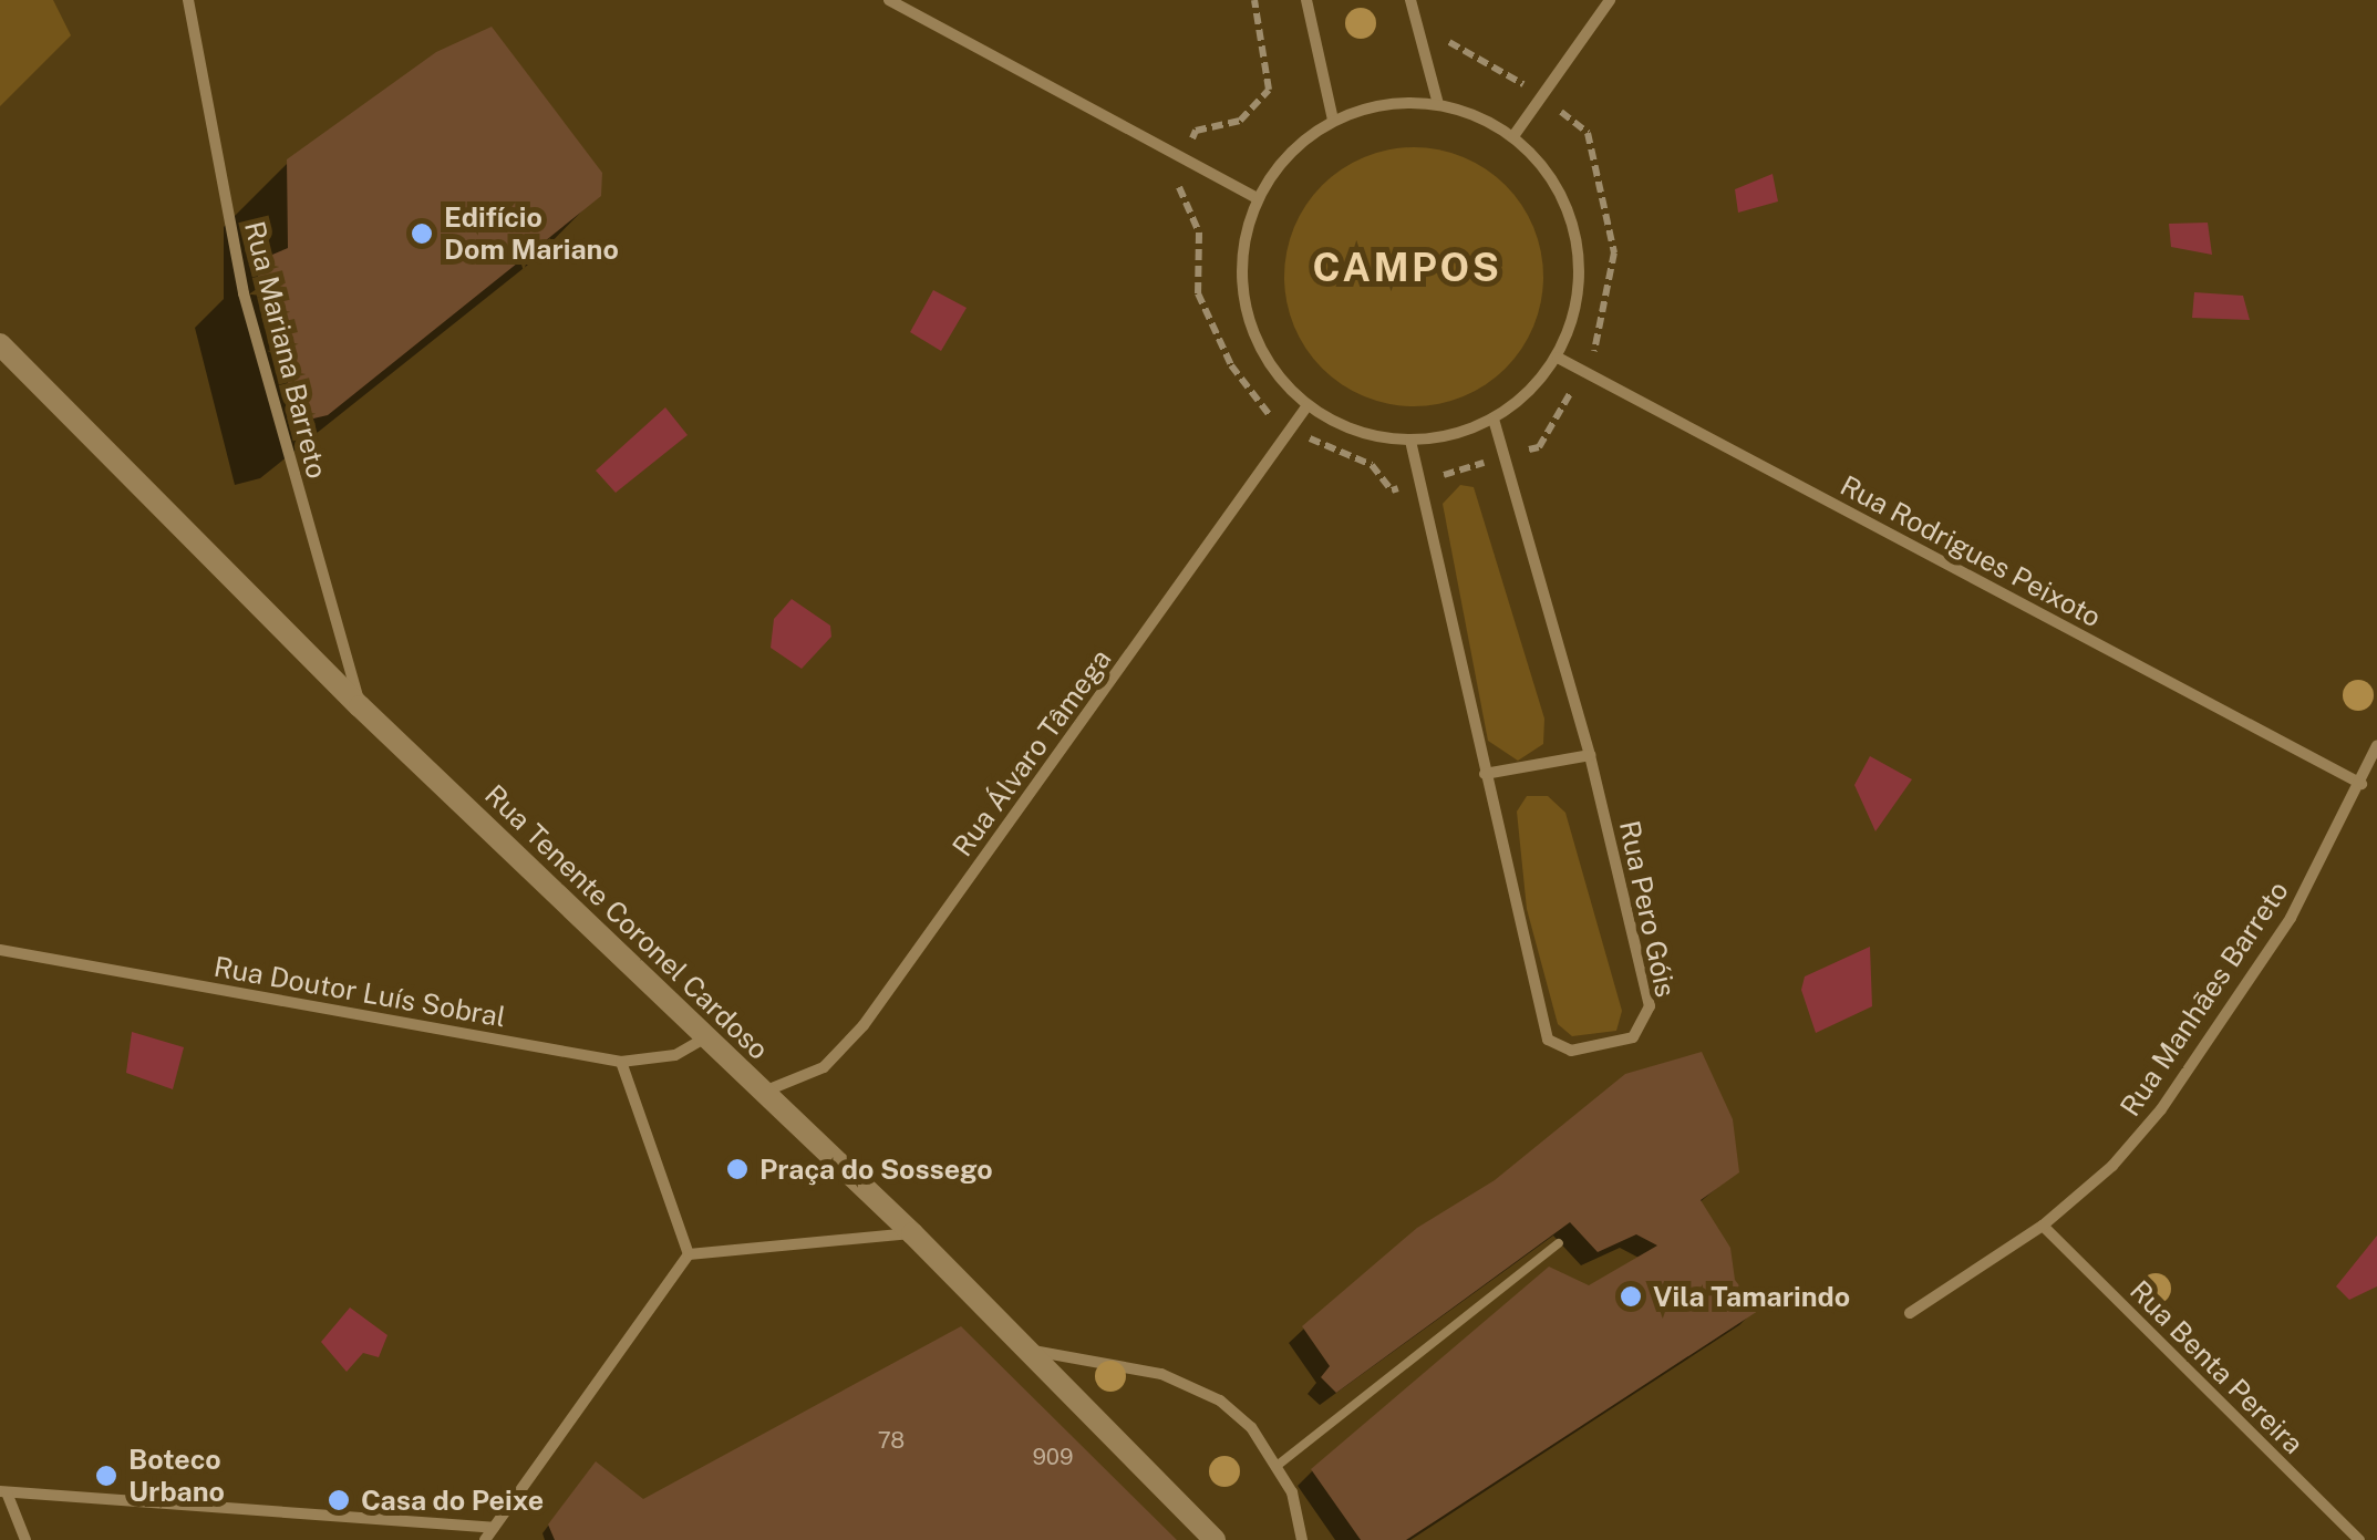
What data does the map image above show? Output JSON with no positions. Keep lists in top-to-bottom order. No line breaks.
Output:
{"streets":{"main road":["Rua Tenente Coronel Cardoso"],"street":["Rua Mariana Barreto","Rua Rodrigues Peixoto","Rua Álvaro Tâmega","Rua Pero Góis","Rua Doutor Luís Sobral","Rua Manhães Barreto","Rua Benta Pereira"]},"crossings":[["Rua Mariana Barreto","Rua Tenente Coronel Cardoso"],["Rua Rodrigues Peixoto","Rua Álvaro Tâmega"],["Rua Rodrigues Peixoto","Rua Pero Góis"],["Rua Rodrigues Peixoto","Rua Manhães Barreto"],["Rua Álvaro Tâmega","Rua Pero Góis"],["Rua Álvaro Tâmega","Rua Tenente Coronel Cardoso"],["Rua Tenente Coronel Cardoso","Rua Doutor Luís Sobral"],["Rua Manhães Barreto","Rua Benta Pereira"]],"districts":["CAMPOS"],"places":["Edifício Dom Mariano","Praça do Sossego","Vila Tamarindo","Boteco Urbano","Casa do Peixe"],"house_numbers":["78","909"]}
